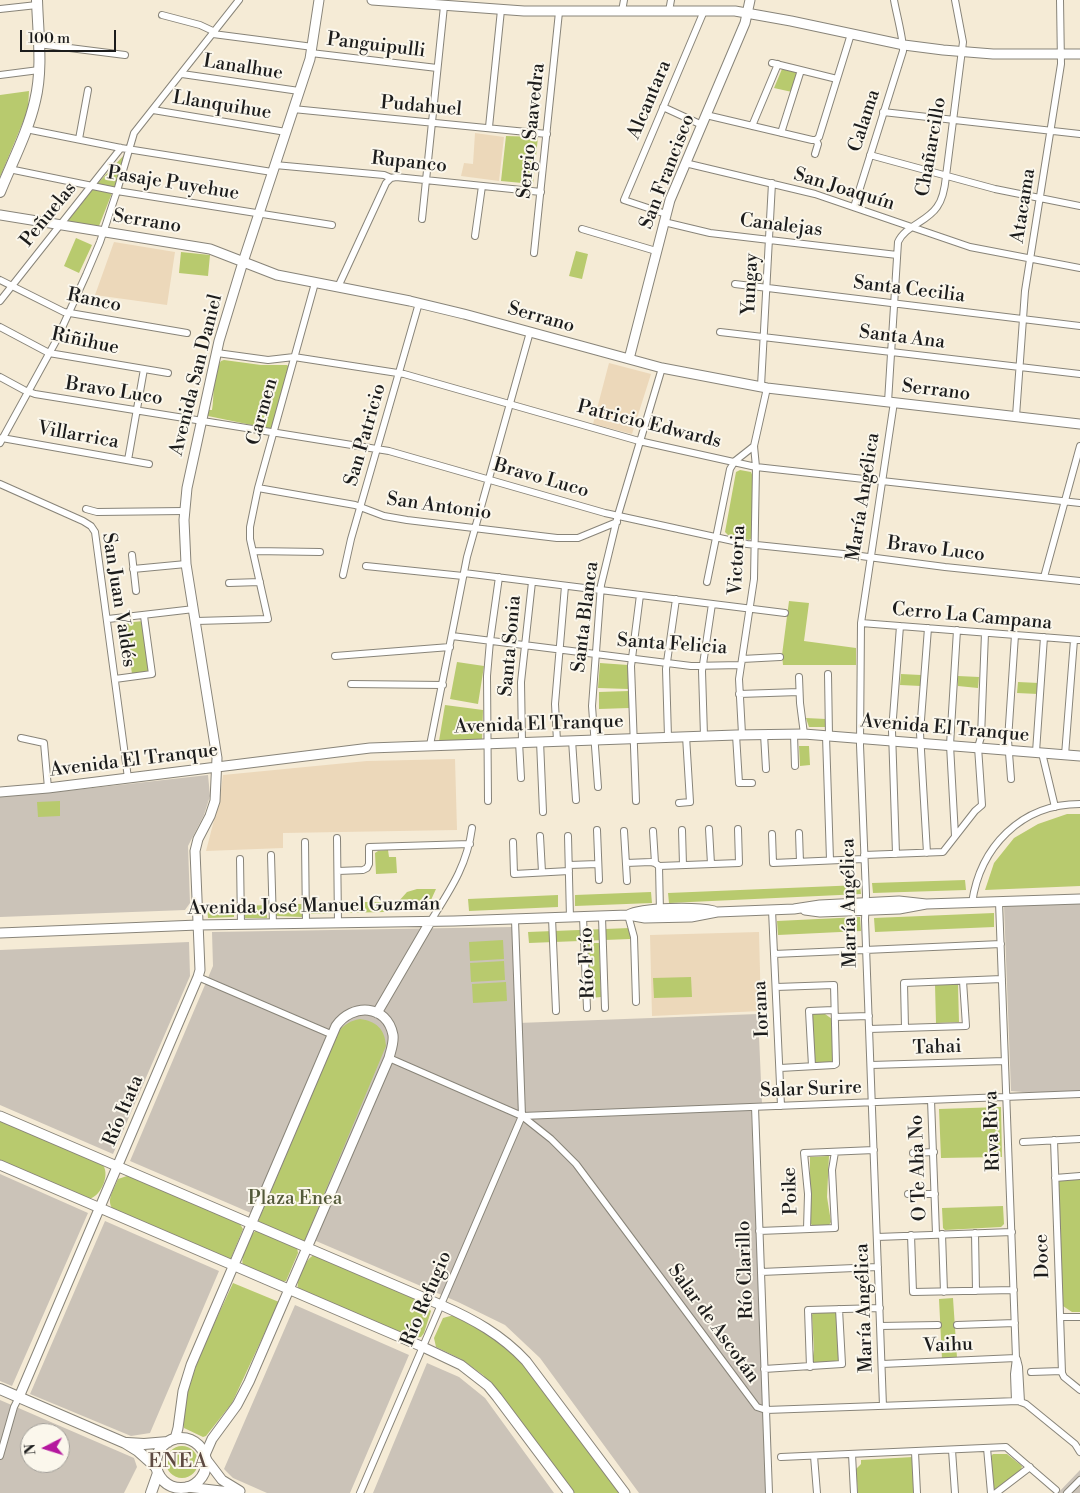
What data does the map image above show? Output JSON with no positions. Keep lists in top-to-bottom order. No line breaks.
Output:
{"streets":{"street":["Panguipulli","Lanalhue","Alcantara","Llanquihue","Pudahuel","Calama","Sergio Saavedra","Chañarcillo","Rupanco","San Francisco","Pasaje Puyehue","San Joaquín","Atacama","Peñuelas","Serrano","Canalejas","Yungay","Santa Cecilia","Ranco","Santa Ana","Riñihue","Avenida San Daniel","Bravo Luco","Carmen","Patricio Edwards","San Patricio","Villarrica","María Angélica","San Antonio","Victoria","San Juan Valdés","Santa Blanca","Cerro La Campana","Santa Felicia","Santa Sonia","Avenida El Tranque","Avenida José Manuel Guzmán","Río Frío","Iorana","Tahai","Salar Surire","Río Itata","Riva Riva","O Te Aha No","Poike","Doce","Río Clarillo","Río Refugio","Salar de Ascotán","Vaihu"]},"crossings":[["Panguipulli","Avenida San Daniel"],["Lanalhue","Avenida San Daniel"],["Alcantara","Canalejas"],["Llanquihue","Avenida San Daniel"],["Pudahuel","Sergio Saavedra"],["Pudahuel","Avenida San Daniel"],["Calama","San Joaquín"],["Sergio Saavedra","Rupanco"],["Chañarcillo","San Joaquín"],["Chañarcillo","Serrano"],["Chañarcillo","Canalejas"],["Chañarcillo","Santa Cecilia"],["Chañarcillo","Santa Ana"],["Chañarcillo","María Angélica"],["Rupanco","Peñuelas"],["Rupanco","Avenida San Daniel"],["San Francisco","San Joaquín"],["San Francisco","Serrano"],["San Francisco","Canalejas"],["Pasaje Puyehue","Peñuelas"],["Pasaje Puyehue","Avenida San Daniel"],["San Joaquín","Atacama"],["San Joaquín","Yungay"],["Atacama","Serrano"],["Atacama","Santa Cecilia"],["Atacama","Santa Ana"],["Peñuelas","Serrano"],["Peñuelas","Ranco"],["Serrano","Yungay"],["Serrano","Avenida San Daniel"],["Serrano","Carmen"],["Serrano","San Patricio"],["Serrano","María Angélica"],["Serrano","Victoria"],["Serrano","Santa Blanca"],["Canalejas","Yungay"],["Yungay","Santa Cecilia"],["Yungay","Santa Ana"],["Yungay","Victoria"],["Avenida San Daniel","Bravo Luco"],["Avenida San Daniel","Carmen"],["Avenida San Daniel","Patricio Edwards"],["Avenida San Daniel","Avenida El Tranque"],["Avenida San Daniel","Río Itata"],["Bravo Luco","Carmen"],["Bravo Luco","San Patricio"],["Bravo Luco","María Angélica"],["Bravo Luco","San Antonio"],["Bravo Luco","Victoria"],["Bravo Luco","Santa Blanca"],["Carmen","Patricio Edwards"],["Carmen","San Antonio"],["Patricio Edwards","San Patricio"],["Patricio Edwards","María Angélica"],["Patricio Edwards","Victoria"],["Patricio Edwards","Santa Blanca"],["San Patricio","San Antonio"],["María Angélica","Cerro La Campana"],["María Angélica","Avenida El Tranque"],["María Angélica","Avenida José Manuel Guzmán"],["María Angélica","Tahai"],["María Angélica","Salar Surire"],["María Angélica","Poike"],["María Angélica","Vaihu"],["San Antonio","Santa Blanca"],["Victoria","Santa Felicia"],["Victoria","Avenida El Tranque"],["San Juan Valdés","Avenida El Tranque"],["Santa Blanca","Santa Felicia"],["Santa Blanca","Avenida El Tranque"],["Santa Felicia","Santa Sonia"],["Santa Sonia","Avenida El Tranque"],["Avenida El Tranque","Río Itata"],["Avenida José Manuel Guzmán","Río Frío"],["Avenida José Manuel Guzmán","Iorana"],["Avenida José Manuel Guzmán","Río Itata"],["Avenida José Manuel Guzmán","Riva Riva"],["Iorana","Salar Surire"],["Tahai","Riva Riva"],["Salar Surire","Riva Riva"],["Salar Surire","O Te Aha No"],["Salar Surire","Río Clarillo"],["Salar Surire","Río Refugio"],["Salar Surire","Salar de Ascotán"],["Riva Riva","Vaihu"],["Poike","Río Clarillo"],["Río Clarillo","Salar de Ascotán"],["Río Refugio","Salar de Ascotán"]],"districts":["ENEA"],"parks":["Plaza Enea"],"scale_bar":"100 m","north":"left"}
